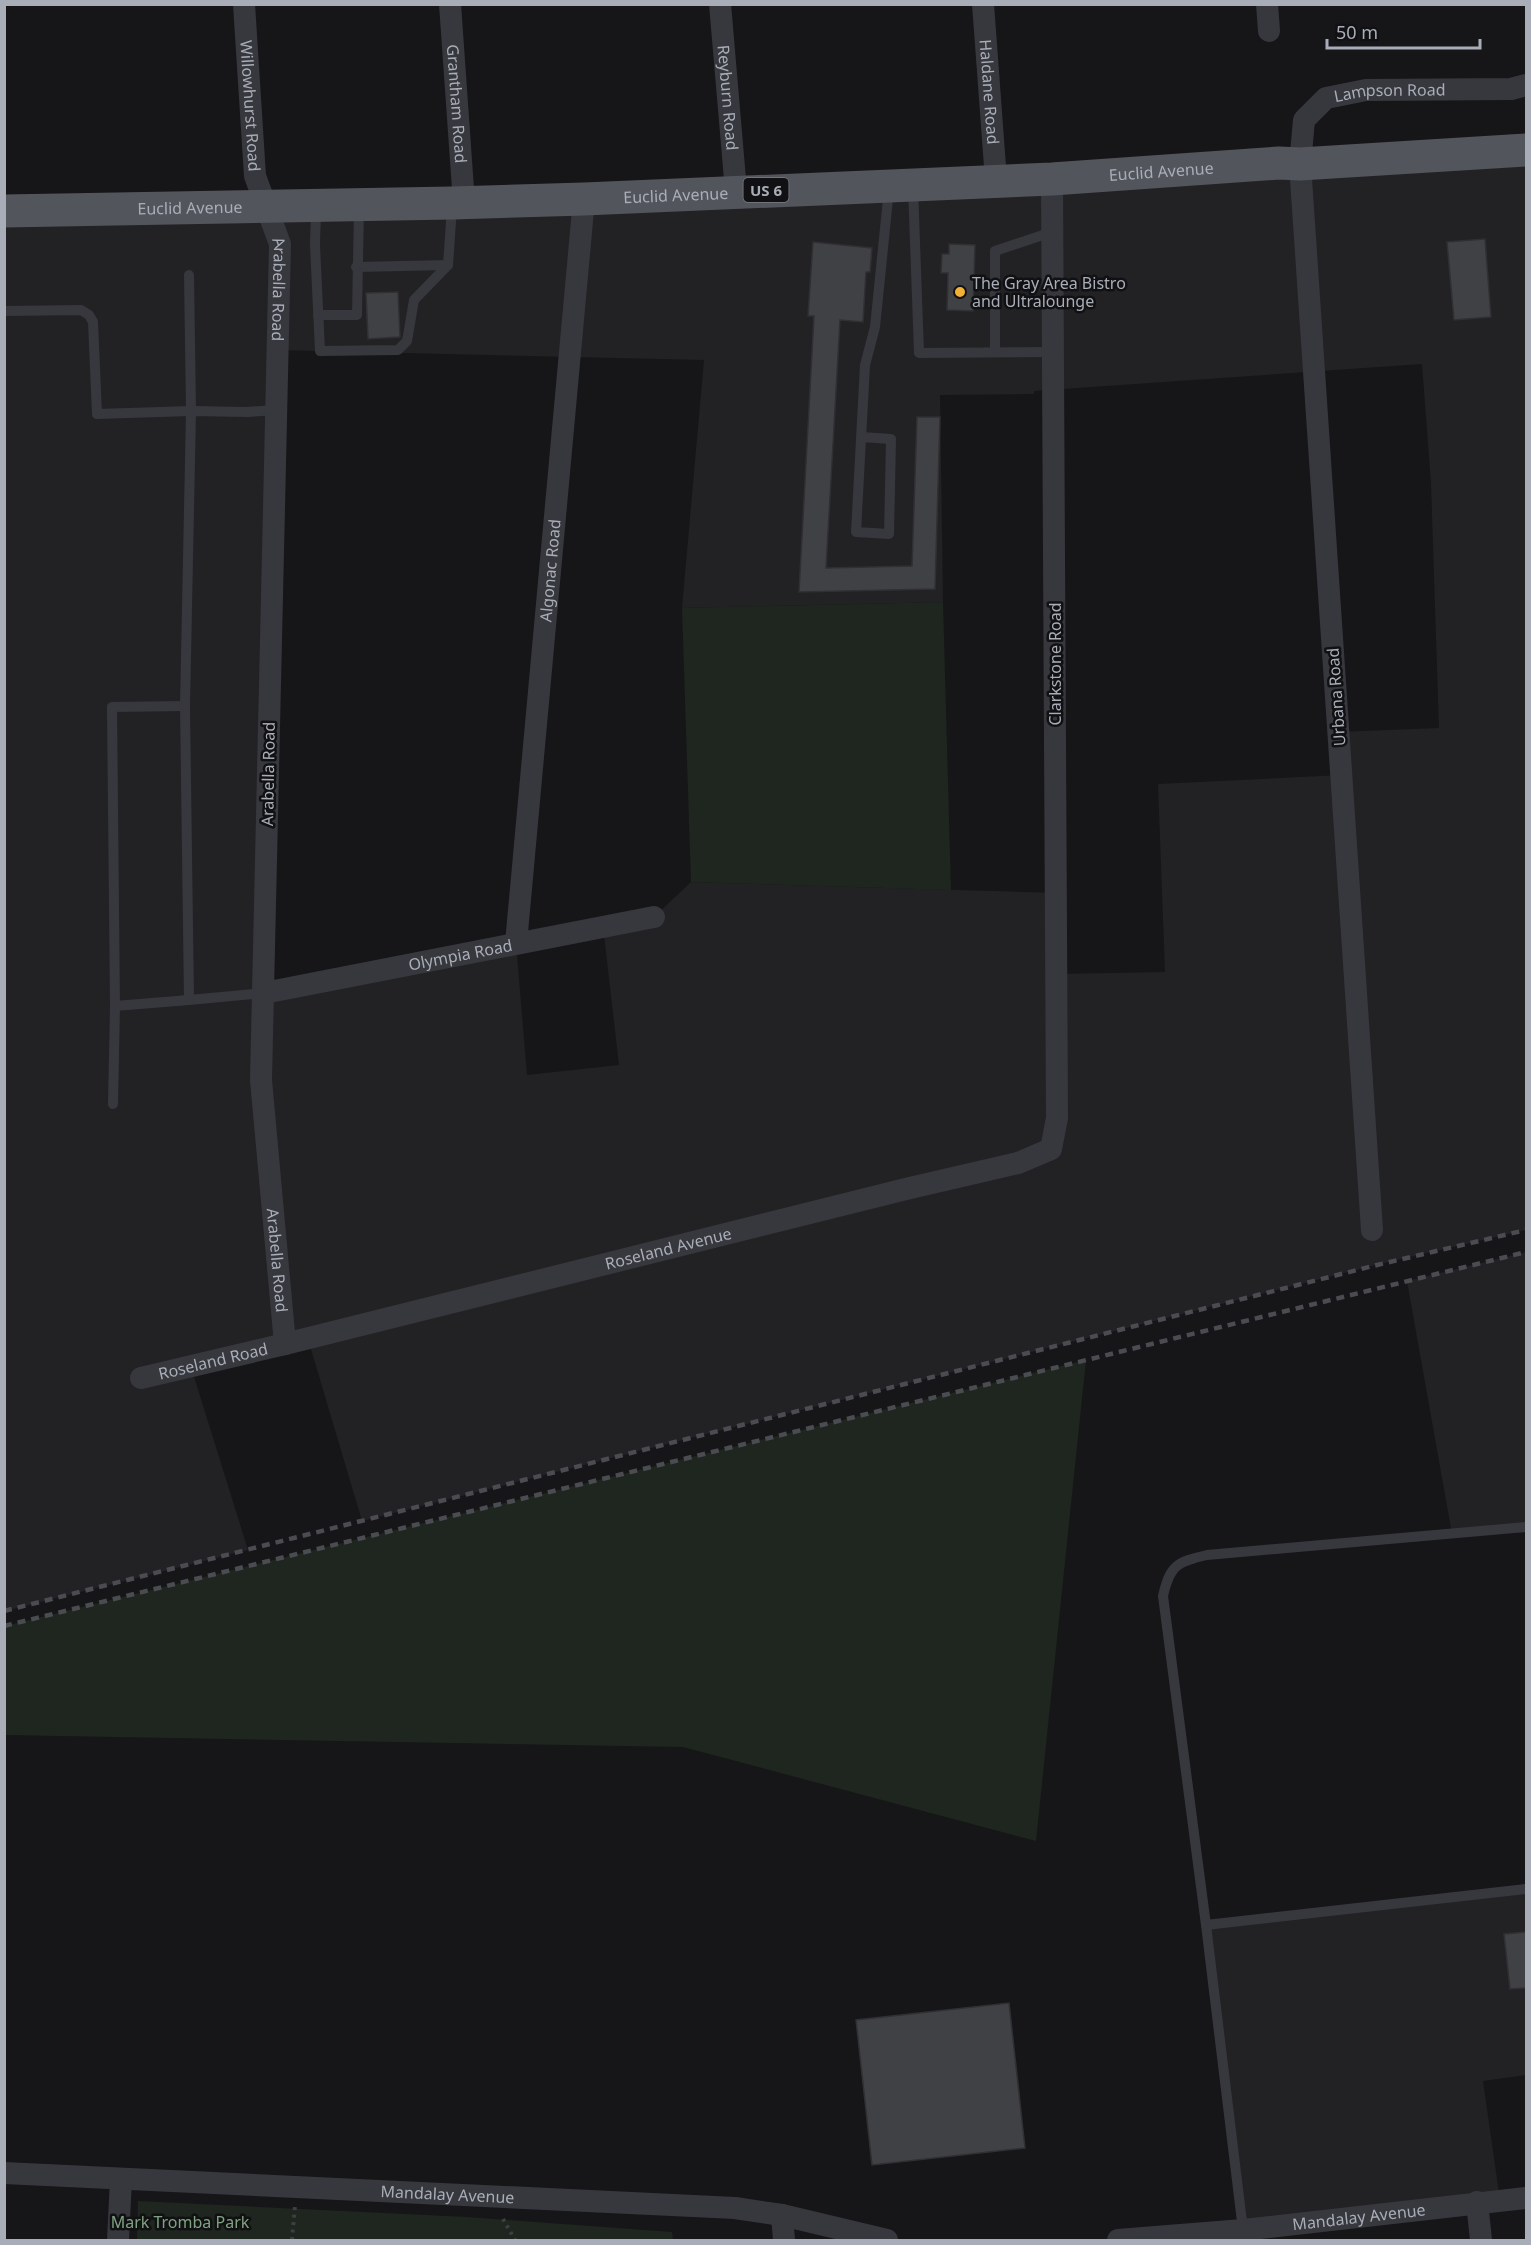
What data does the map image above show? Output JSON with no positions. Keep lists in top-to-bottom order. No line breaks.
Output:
{"streets":{"main road":["Euclid Avenue","US 6"],"street":["Haldane Road","Lampson Road","Reyburn Road","Grantham Road","Willowhurst Road","Arabella Road","Algonac Road","Clarkstone Road","Urbana Road","Olympia Road","Roseland Avenue","Roseland Road","Mandalay Avenue"]},"crossings":[["Haldane Road","Euclid Avenue"],["Lampson Road","Euclid Avenue"],["Lampson Road","Urbana Road"],["Reyburn Road","Euclid Avenue"],["Grantham Road","Euclid Avenue"],["Willowhurst Road","Euclid Avenue"],["Willowhurst Road","Arabella Road"],["Euclid Avenue","Arabella Road"],["Euclid Avenue","Algonac Road"],["Euclid Avenue","Clarkstone Road"],["Euclid Avenue","Urbana Road"],["Arabella Road","Olympia Road"],["Arabella Road","Roseland Avenue"],["Arabella Road","Roseland Road"],["Algonac Road","Olympia Road"],["Clarkstone Road","Roseland Avenue"],["Roseland Avenue","Roseland Road"]],"parks":["Mark Tromba Park"],"places":["The Gray Area Bistro and Ultralounge"],"scale_bar":"50 m"}
